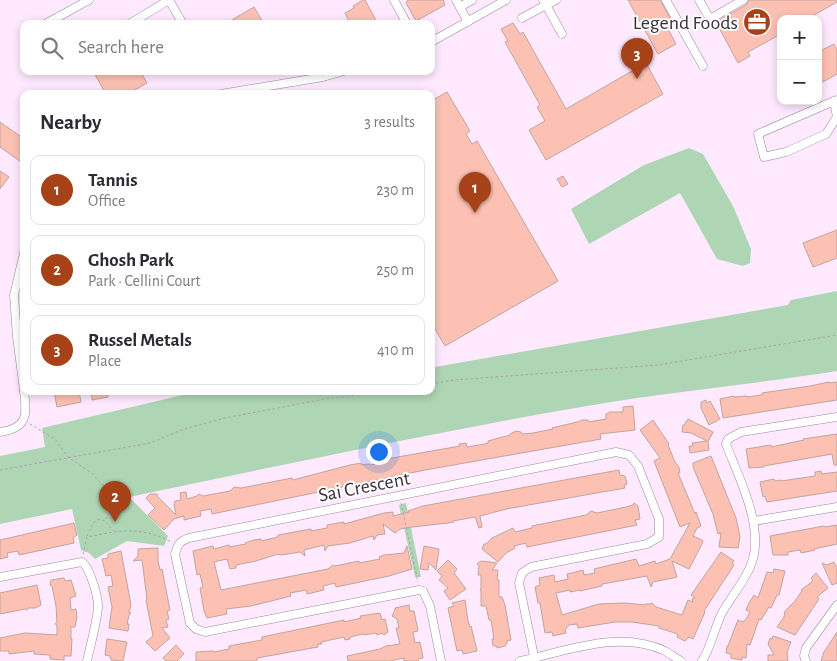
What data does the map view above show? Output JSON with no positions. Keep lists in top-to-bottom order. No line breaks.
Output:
{"streets":{"street":["Sai Crescent"]},"places":{"office":["Legend Foods"]},"page":{"map_buttons":["+","−"],"search":"Search here","pins":["3","1","2"],"heading":["Nearby","3 results"],"list":[{"mark":"1","name":"Tannis","note":"Office","value":"230 m"},{"mark":"2","name":"Ghosh Park","note":"Park · Cellini Court","value":"250 m"},{"mark":"3","name":"Russel Metals","note":"Place","value":"410 m"}]}}
